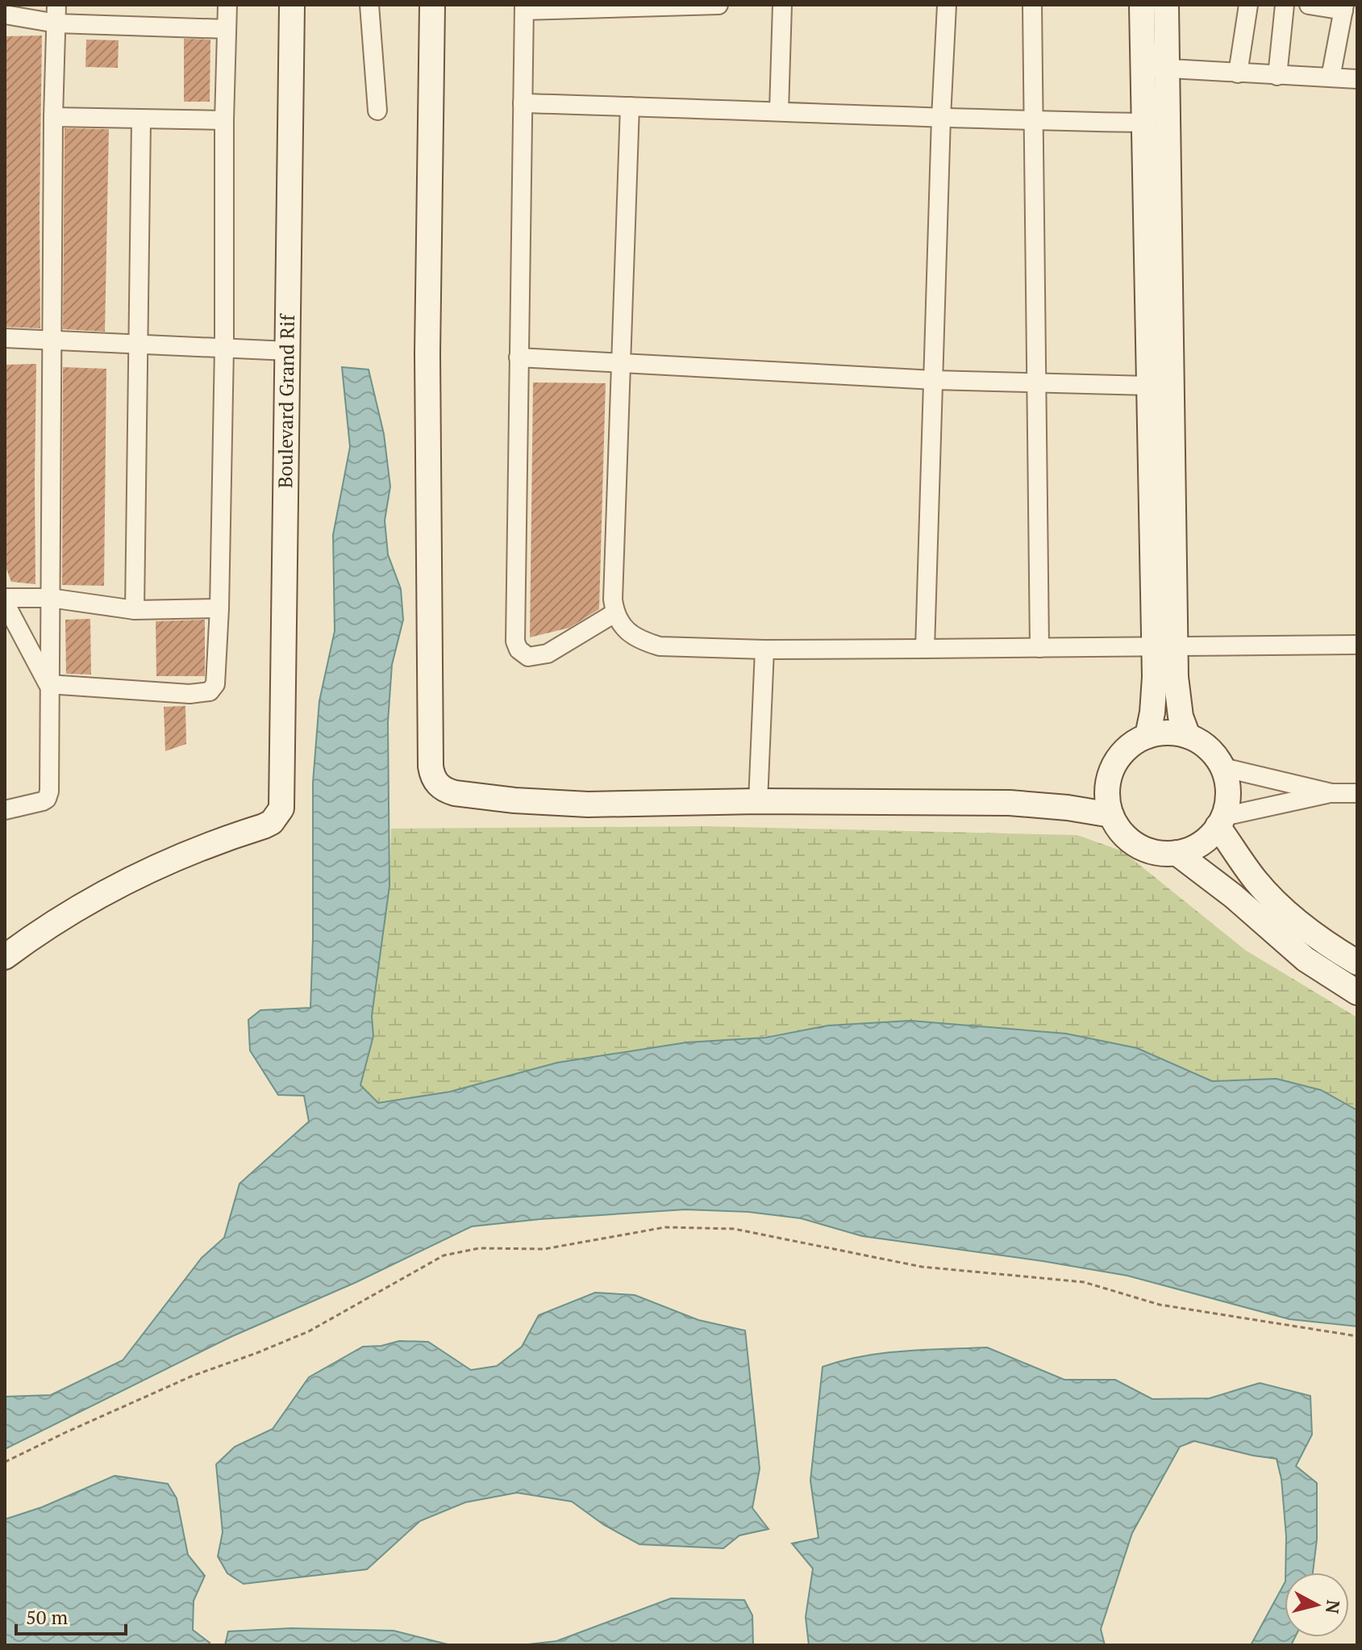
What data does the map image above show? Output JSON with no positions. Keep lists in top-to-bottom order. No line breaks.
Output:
{"streets":{"main road":["Boulevard Grand Rif"]},"scale_bar":"50 m","north":"right"}
